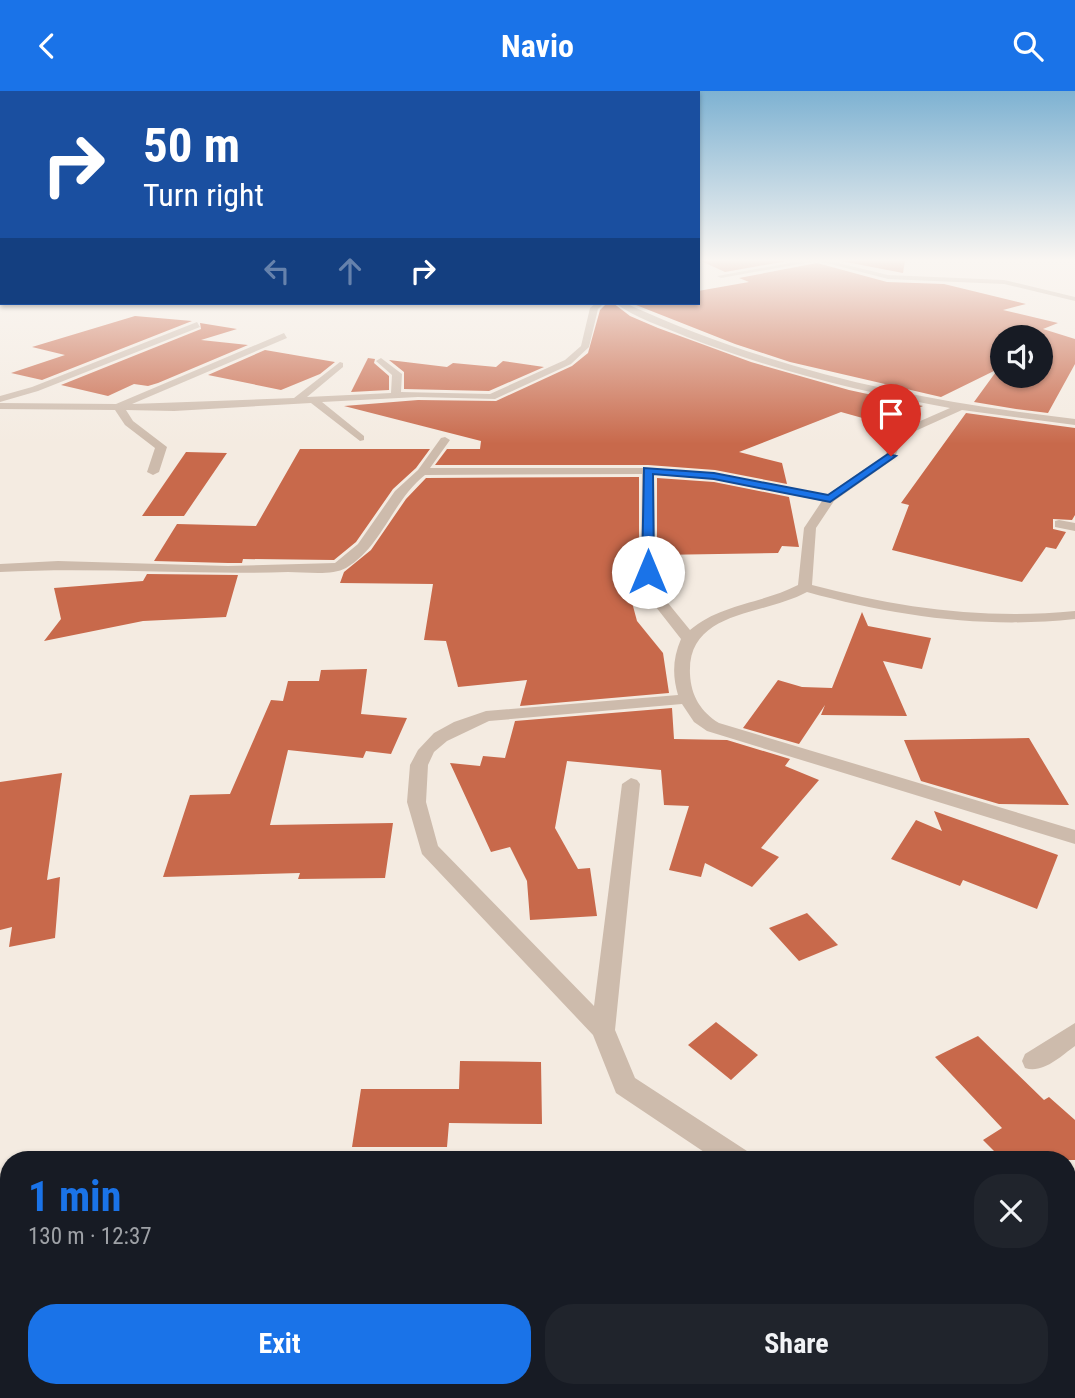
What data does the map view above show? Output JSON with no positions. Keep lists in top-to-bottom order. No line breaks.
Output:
{"page":{"header":"Navio","turn":["50 m","Turn right"],"heading":["1 min","130 m · 12:37"],"buttons":["Exit","Share"]}}
